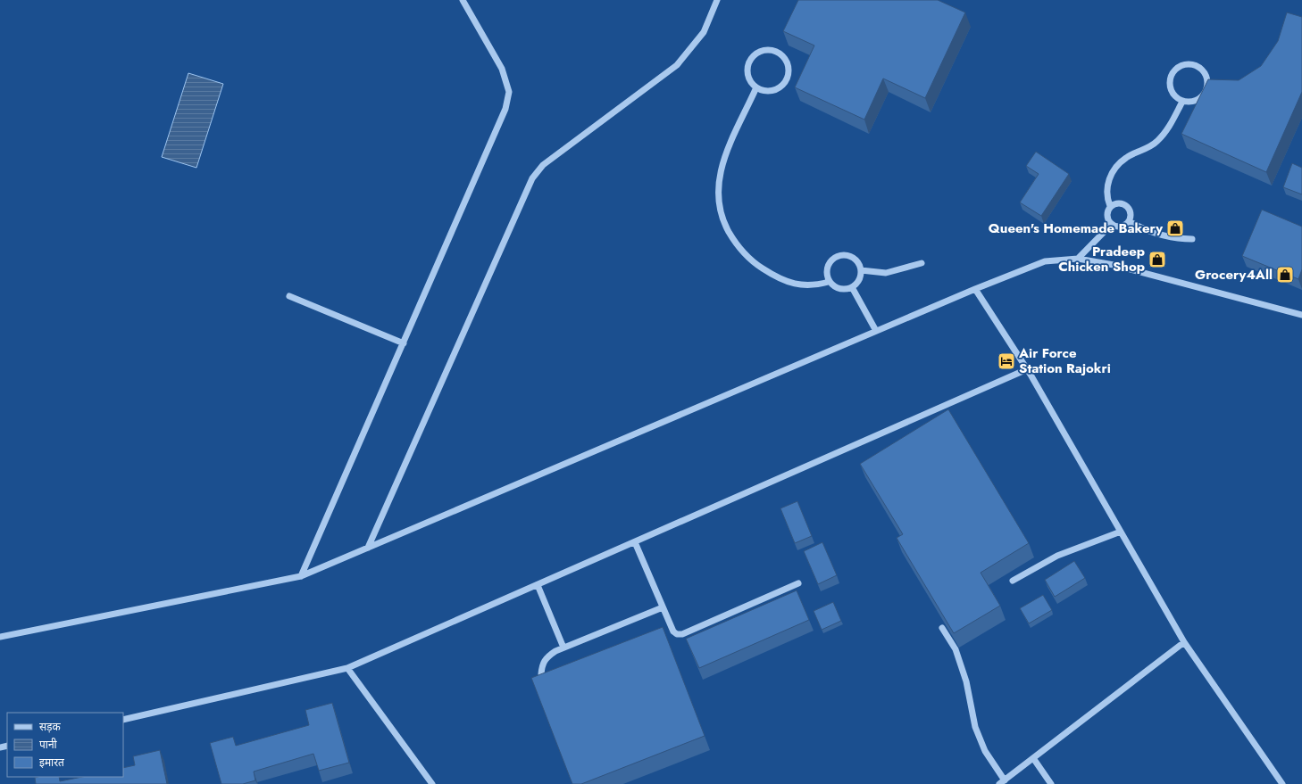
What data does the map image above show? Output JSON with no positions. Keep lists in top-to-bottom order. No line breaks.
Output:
{"places":{"shop":["Queen's Homemade Bakery","Pradeep Chicken Shop","Grocery4All"],"hotel":["Air Force Station Rajokri"]},"legend":["सड़क","पानी","इमारत"]}
